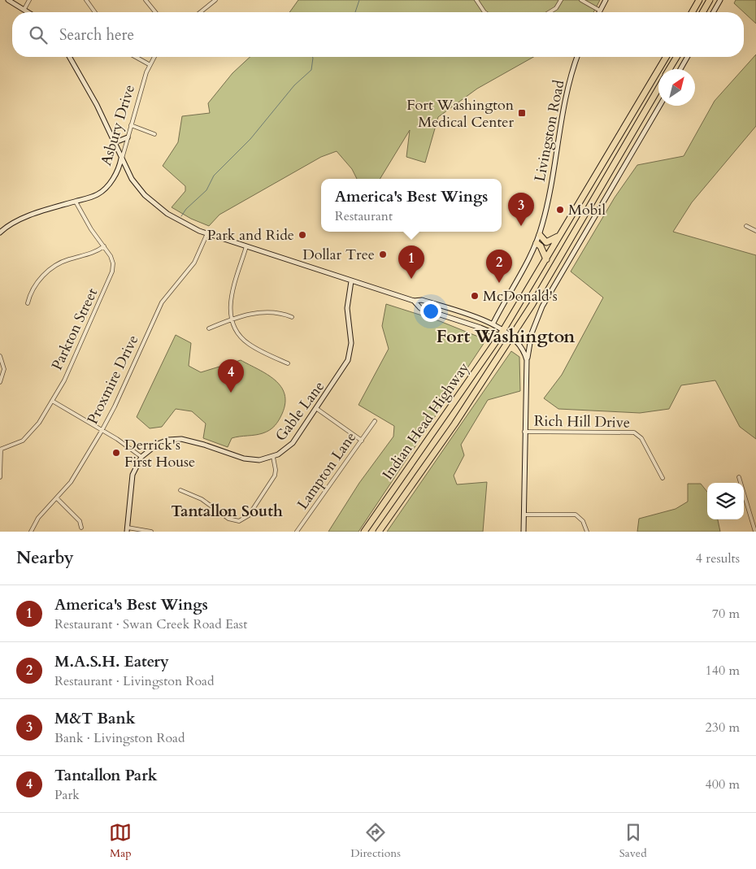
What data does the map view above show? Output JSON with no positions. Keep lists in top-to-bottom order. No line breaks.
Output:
{"streets":{"highway":["Indian Head Highway"],"main road":["Asbury Drive","Livingston Road","Gable Lane"],"street":["Parkton Street","Proxmire Drive","Rich Hill Drive","Lampton Lane"]},"crossings":[["Asbury Drive","Parkton Street"]],"districts":["Fort Washington","Tantallon South"],"places":{"transit":["Fort Washington Medical Center"],"other":["Mobil","Park and Ride","Dollar Tree","McDonald's","Derrick's First House"]},"north":"top right","page":{"search":"Search here","popup":["America's Best Wings","Restaurant"],"pins":["3","1","2","4"],"heading":["Nearby","4 results"],"list":[{"mark":"1","name":"America's Best Wings","note":"Restaurant · Swan Creek Road East","value":"70 m"},{"mark":"2","name":"M.A.S.H. Eatery","note":"Restaurant · Livingston Road","value":"140 m"},{"mark":"3","name":"M&T Bank","note":"Bank · Livingston Road","value":"230 m"},{"mark":"4","name":"Tantallon Park","note":"Park","value":"400 m"}],"nav":["Map","Directions","Saved"]}}
